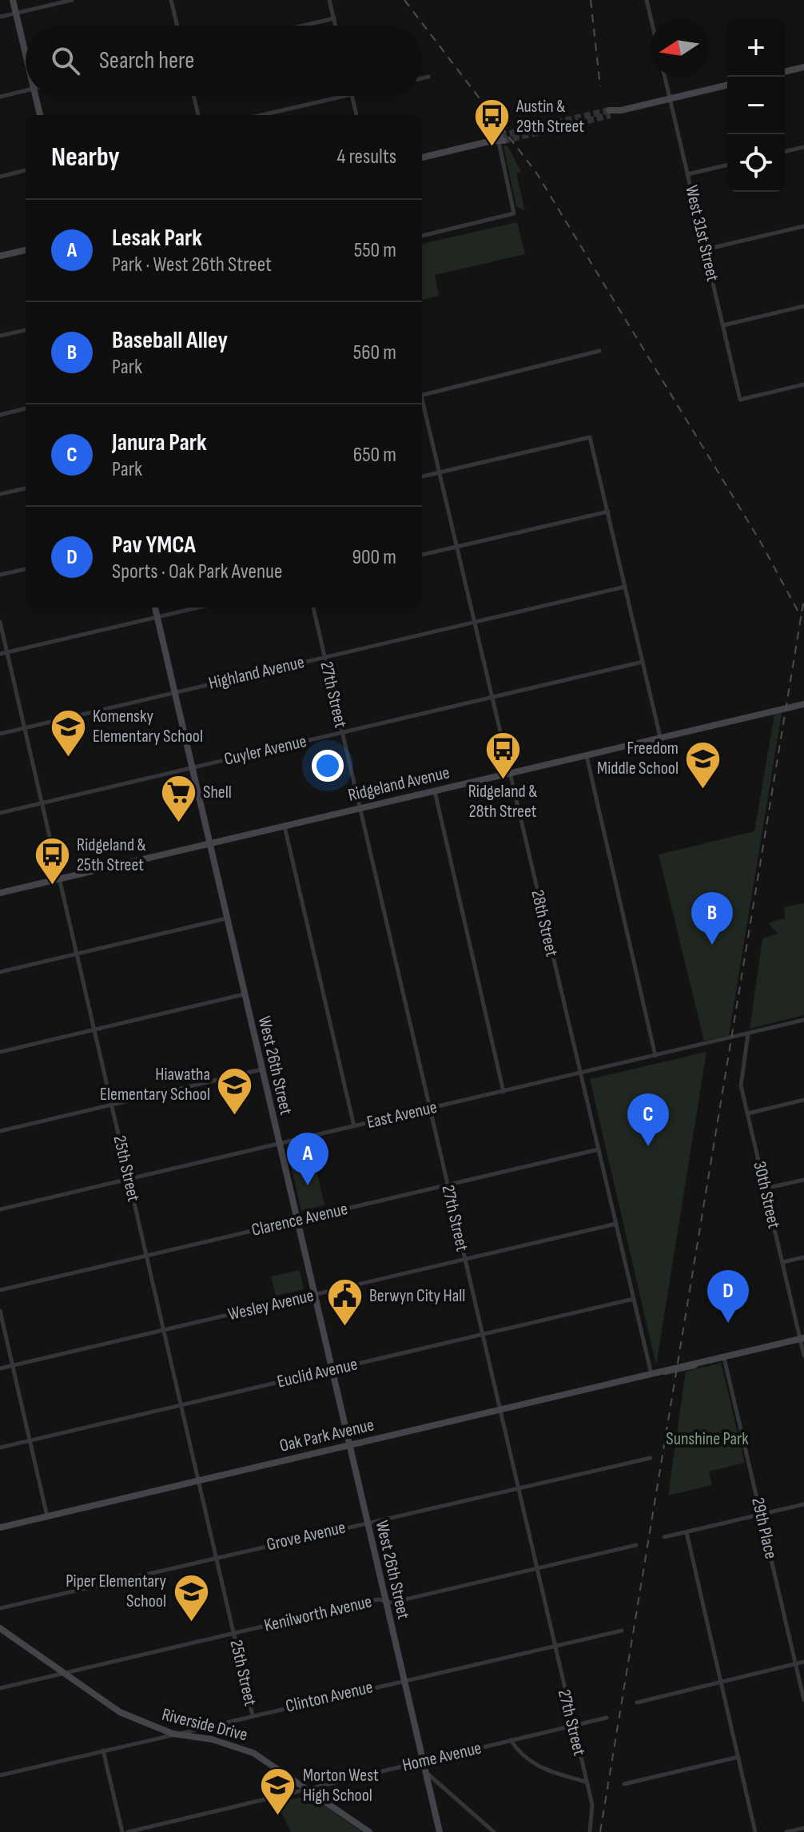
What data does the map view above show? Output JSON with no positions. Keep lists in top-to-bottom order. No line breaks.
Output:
{"streets":{"street":["West 31st Street","Highland Avenue","27th Street","Cuyler Avenue","Ridgeland Avenue","28th Street","West 26th Street","East Avenue","25th Street","30th Street","Clarence Avenue","Wesley Avenue","Euclid Avenue","Oak Park Avenue","29th Place","Grove Avenue","Kenilworth Avenue","Clinton Avenue","Riverside Drive","Home Avenue"]},"crossings":[["Highland Avenue","27th Street"],["Highland Avenue","28th Street"],["Highland Avenue","West 26th Street"],["Highland Avenue","25th Street"],["27th Street","Cuyler Avenue"],["27th Street","Ridgeland Avenue"],["27th Street","East Avenue"],["27th Street","Clarence Avenue"],["27th Street","Wesley Avenue"],["27th Street","Euclid Avenue"],["27th Street","Oak Park Avenue"],["27th Street","Grove Avenue"],["27th Street","Kenilworth Avenue"],["27th Street","Clinton Avenue"],["27th Street","Home Avenue"],["Cuyler Avenue","28th Street"],["Cuyler Avenue","West 26th Street"],["Cuyler Avenue","25th Street"],["Ridgeland Avenue","28th Street"],["Ridgeland Avenue","West 26th Street"],["Ridgeland Avenue","25th Street"],["28th Street","East Avenue"],["28th Street","Clarence Avenue"],["28th Street","Wesley Avenue"],["28th Street","Euclid Avenue"],["28th Street","Oak Park Avenue"],["West 26th Street","East Avenue"],["West 26th Street","Clarence Avenue"],["West 26th Street","Wesley Avenue"],["West 26th Street","Euclid Avenue"],["West 26th Street","Oak Park Avenue"],["West 26th Street","Grove Avenue"],["West 26th Street","Kenilworth Avenue"],["West 26th Street","Clinton Avenue"],["West 26th Street","Home Avenue"],["East Avenue","25th Street"],["East Avenue","30th Street"],["25th Street","Clarence Avenue"],["25th Street","Wesley Avenue"],["25th Street","Euclid Avenue"],["25th Street","Oak Park Avenue"],["25th Street","Grove Avenue"],["25th Street","Kenilworth Avenue"],["25th Street","Clinton Avenue"],["30th Street","Oak Park Avenue"],["Oak Park Avenue","29th Place"],["Kenilworth Avenue","Riverside Drive"],["Clinton Avenue","Riverside Drive"],["Riverside Drive","Home Avenue"]],"parks":["Sunshine Park"],"places":{"bus stop":["Austin & 29th Street","Ridgeland & 28th Street","Ridgeland & 25th Street"],"school or university":["Komensky Elementary School","Freedom Middle School","Hiawatha Elementary School","Piper Elementary School","Morton West High School"],"supermarket":["Shell"],"public building":["Berwyn City Hall"]},"north":"left","page":{"map_buttons":["+","−"],"search":"Search here","heading":["Nearby","4 results"],"list":[{"mark":"A","name":"Lesak Park","note":"Park · West 26th Street","value":"550 m"},{"mark":"B","name":"Baseball Alley","note":"Park","value":"560 m"},{"mark":"C","name":"Janura Park","note":"Park","value":"650 m"},{"mark":"D","name":"Pav YMCA","note":"Sports · Oak Park Avenue","value":"900 m"}],"pins":["B","C","A","D"]}}
